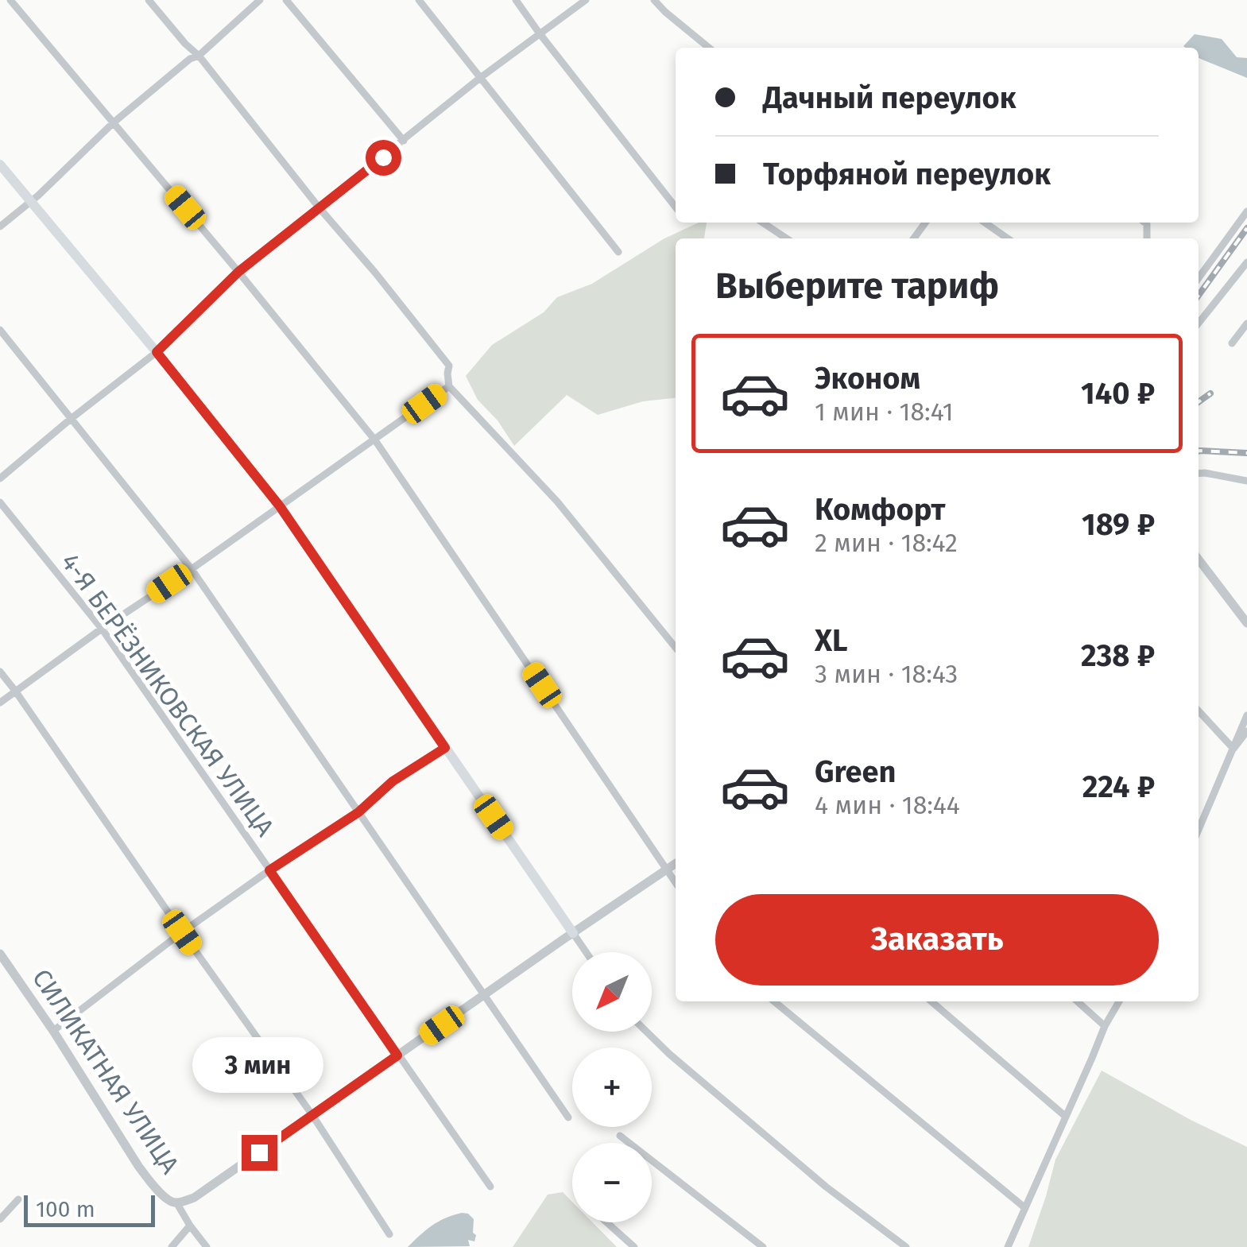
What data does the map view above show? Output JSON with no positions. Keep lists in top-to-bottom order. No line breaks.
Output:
{"streets":{"street":["4-Я БЕРЁЗНИКОВСКАЯ УЛИЦА","СИЛИКАТНАЯ УЛИЦА"]},"scale_bar":"100 m","north":"bottom left","page":{"banner":["Дачный переулок","Торфяной переулок"],"heading":"Выберите тариф","list":[{"name":"Эконом","note":"1 мин · 18:41","value":"140 ₽"},{"name":"Комфорт","note":"2 мин · 18:42","value":"189 ₽"},{"name":"XL","note":"3 мин · 18:43","value":"238 ₽"},{"name":"Green","note":"4 мин · 18:44","value":"224 ₽"}],"buttons":"Заказать","map_buttons":["+","−"],"bubble":"3 мин","scale":"100 m"}}
